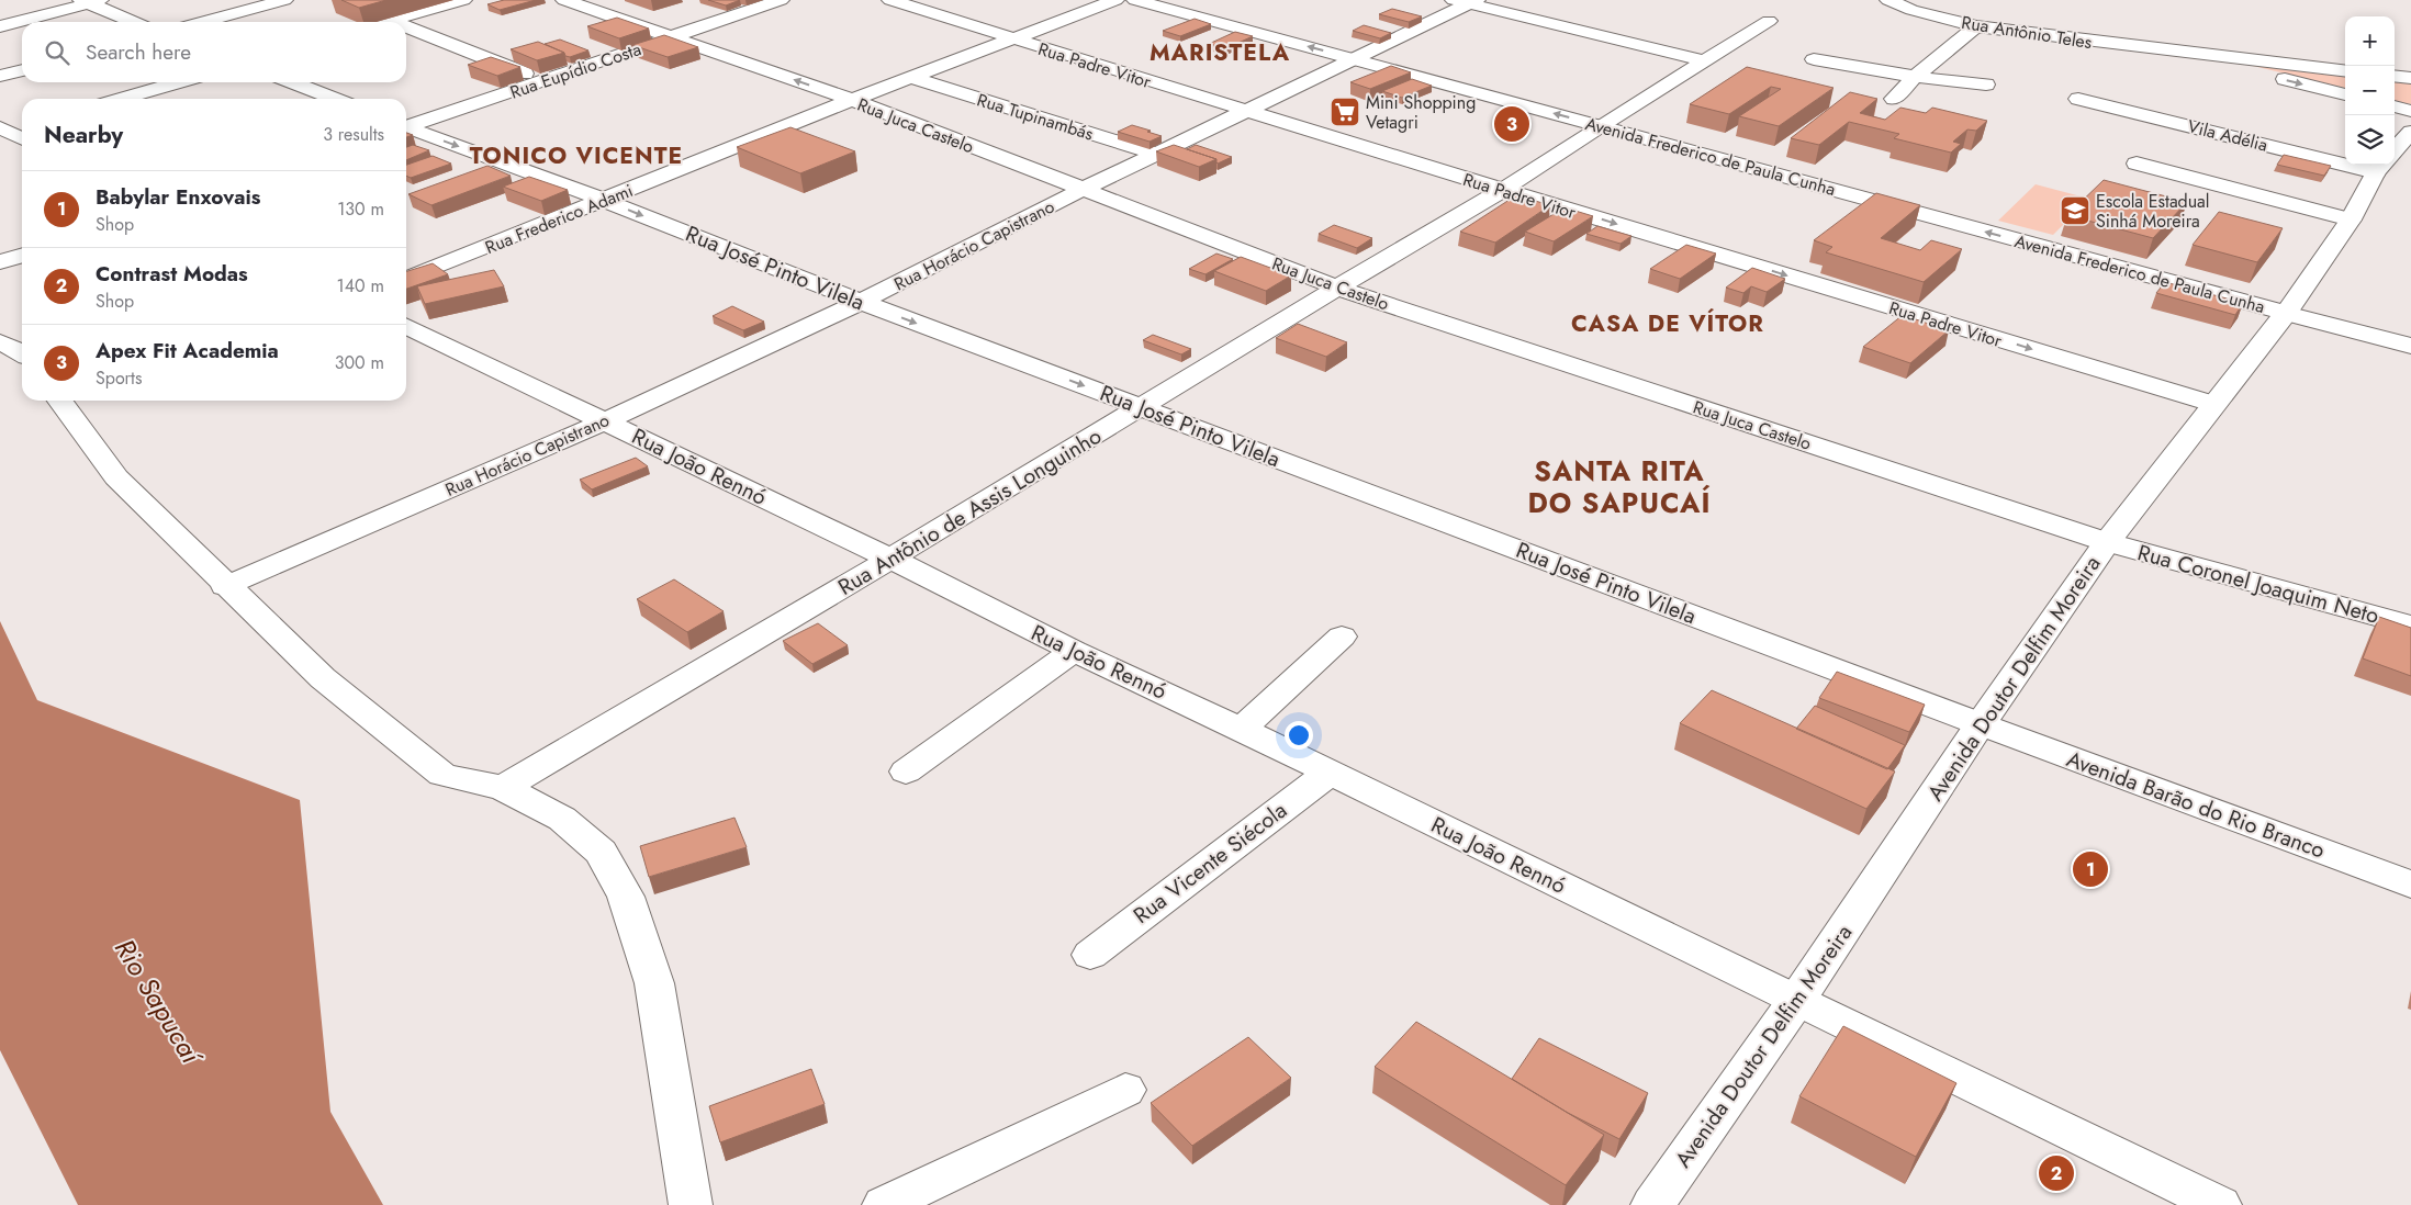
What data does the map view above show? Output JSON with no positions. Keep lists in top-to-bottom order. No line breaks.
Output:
{"streets":{"street":["Rua Antônio Teles","Rua Padre Vitor","Rua Eupídio Costa","Rua Tupinambás","Rua Juca Castelo","Vila Adélia","Avenida Frederico de Paula Cunha","Rua Frederico Adami","Rua Horácio Capistrano","Rua José Pinto Vilela","Rua João Rennó","Rua Antônio de Assis Longuinho","Rua Coronel Joaquim Neto","Avenida Doutor Delfim Moreira","Avenida Barão do Rio Branco","Rua Vicente Siécola"]},"crossings":[["Rua Padre Vitor","Rua Frederico Adami"],["Rua Padre Vitor","Rua Horácio Capistrano"],["Rua Padre Vitor","Rua Antônio de Assis Longuinho"],["Rua Padre Vitor","Avenida Doutor Delfim Moreira"],["Rua Eupídio Costa","Rua Juca Castelo"],["Rua Tupinambás","Rua Frederico Adami"],["Rua Tupinambás","Rua Horácio Capistrano"],["Rua Juca Castelo","Rua Frederico Adami"],["Rua Juca Castelo","Rua Horácio Capistrano"],["Rua Juca Castelo","Rua Antônio de Assis Longuinho"],["Rua Juca Castelo","Rua Coronel Joaquim Neto"],["Rua Juca Castelo","Avenida Doutor Delfim Moreira"],["Avenida Frederico de Paula Cunha","Rua Horácio Capistrano"],["Avenida Frederico de Paula Cunha","Rua Antônio de Assis Longuinho"],["Avenida Frederico de Paula Cunha","Avenida Doutor Delfim Moreira"],["Rua Frederico Adami","Rua José Pinto Vilela"],["Rua Horácio Capistrano","Rua José Pinto Vilela"],["Rua Horácio Capistrano","Rua João Rennó"],["Rua José Pinto Vilela","Rua Antônio de Assis Longuinho"],["Rua José Pinto Vilela","Avenida Doutor Delfim Moreira"],["Rua José Pinto Vilela","Avenida Barão do Rio Branco"],["Rua João Rennó","Rua Antônio de Assis Longuinho"],["Rua João Rennó","Avenida Doutor Delfim Moreira"],["Rua João Rennó","Rua Vicente Siécola"],["Rua Coronel Joaquim Neto","Avenida Doutor Delfim Moreira"],["Avenida Doutor Delfim Moreira","Avenida Barão do Rio Branco"]],"one_way":["Rua José Pinto Vilela"],"districts":["MARISTELA","TONICO VICENTE","CASA DE VÍTOR","SANTA RITA DO SAPUCAÍ"],"water":["Rio Sapucaí"],"places":{"supermarket":["Mini Shopping Vetagri"],"school or university":["Escola Estadual Sinhá Moreira"]},"page":{"map_buttons":["+","−"],"search":"Search here","heading":["Nearby","3 results"],"pins":["3","1","2"],"list":[{"mark":"1","name":"Babylar Enxovais","note":"Shop","value":"130 m"},{"mark":"2","name":"Contrast Modas","note":"Shop","value":"140 m"},{"mark":"3","name":"Apex Fit Academia","note":"Sports","value":"300 m"}]}}
